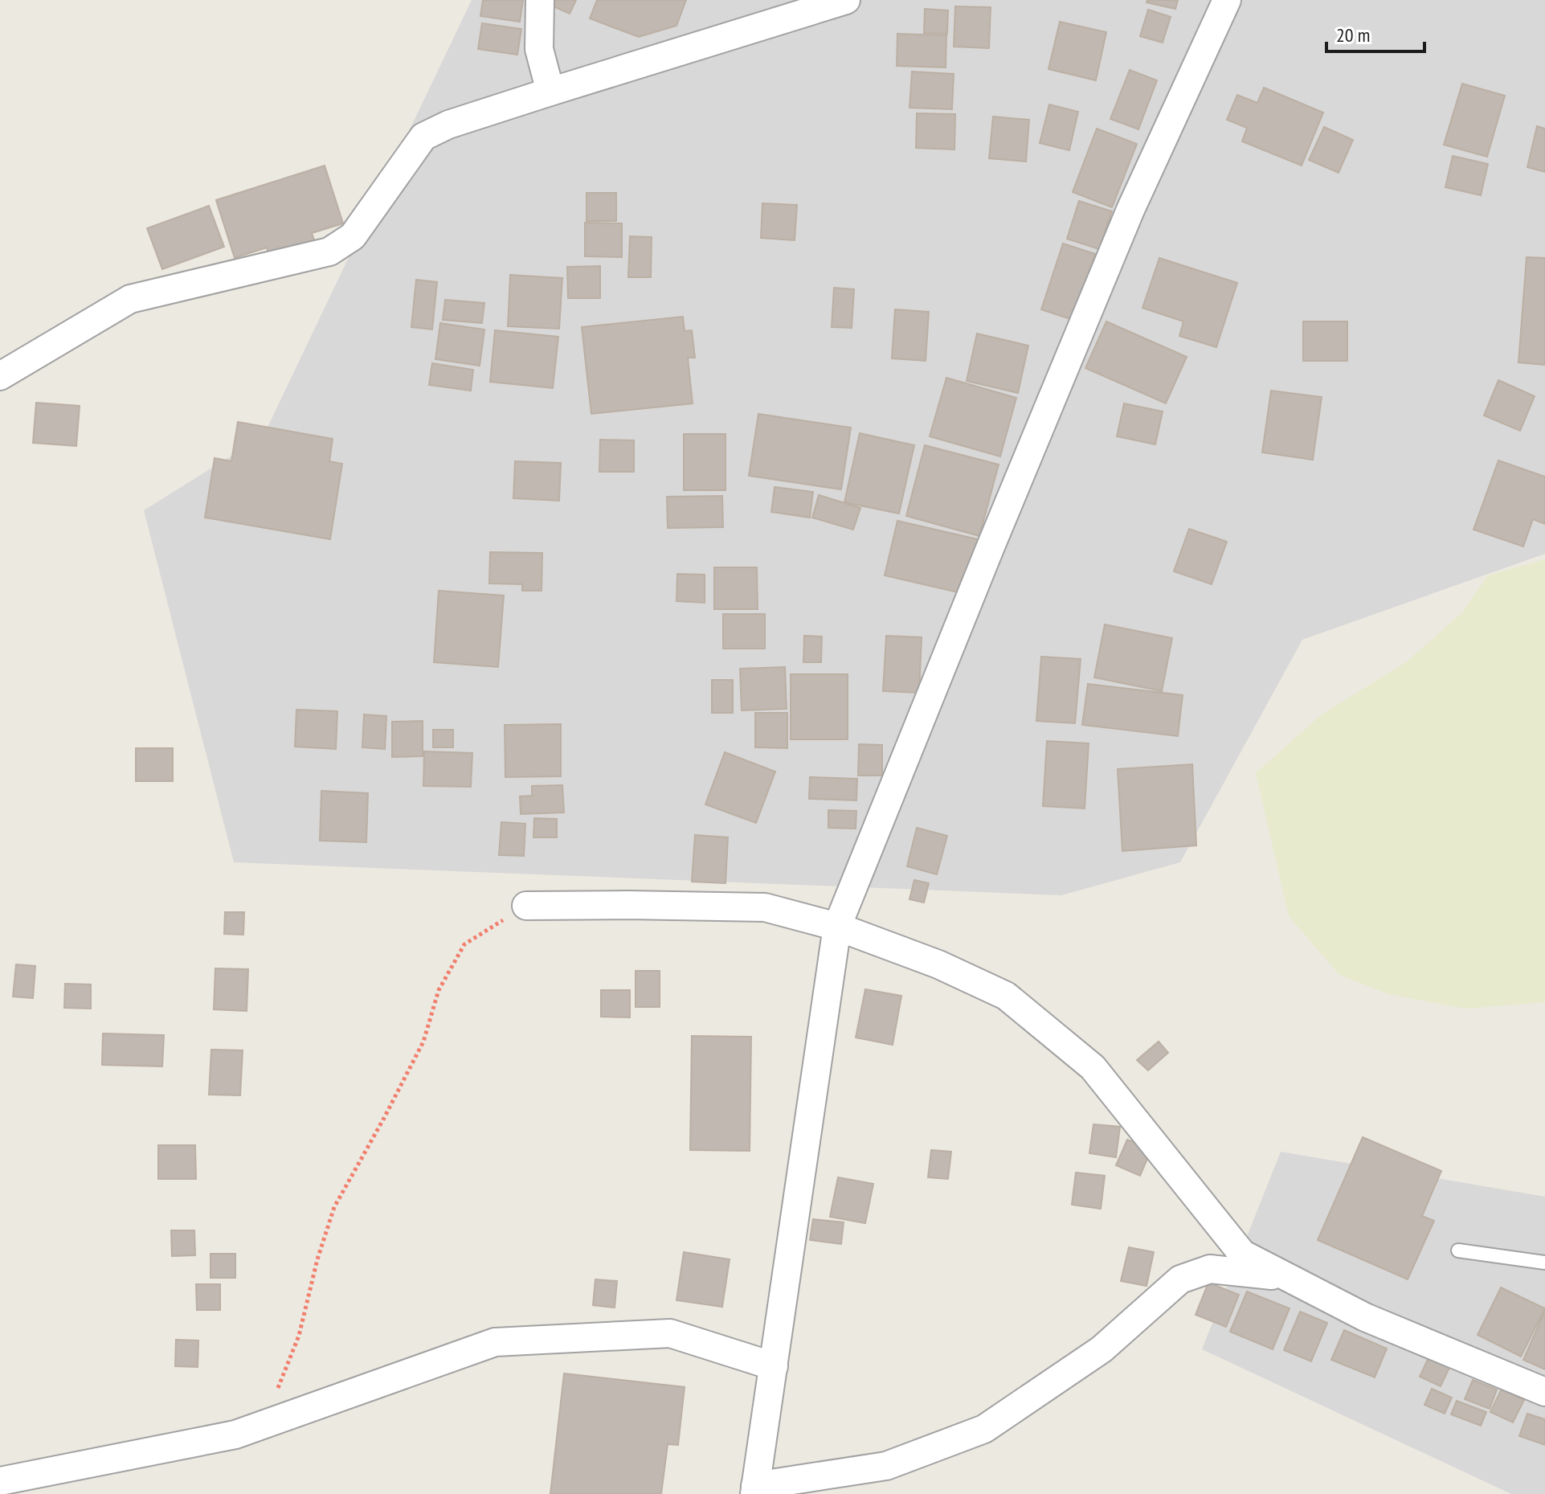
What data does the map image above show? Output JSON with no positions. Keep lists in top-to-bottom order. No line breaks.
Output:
{"scale_bar":"20 m"}
